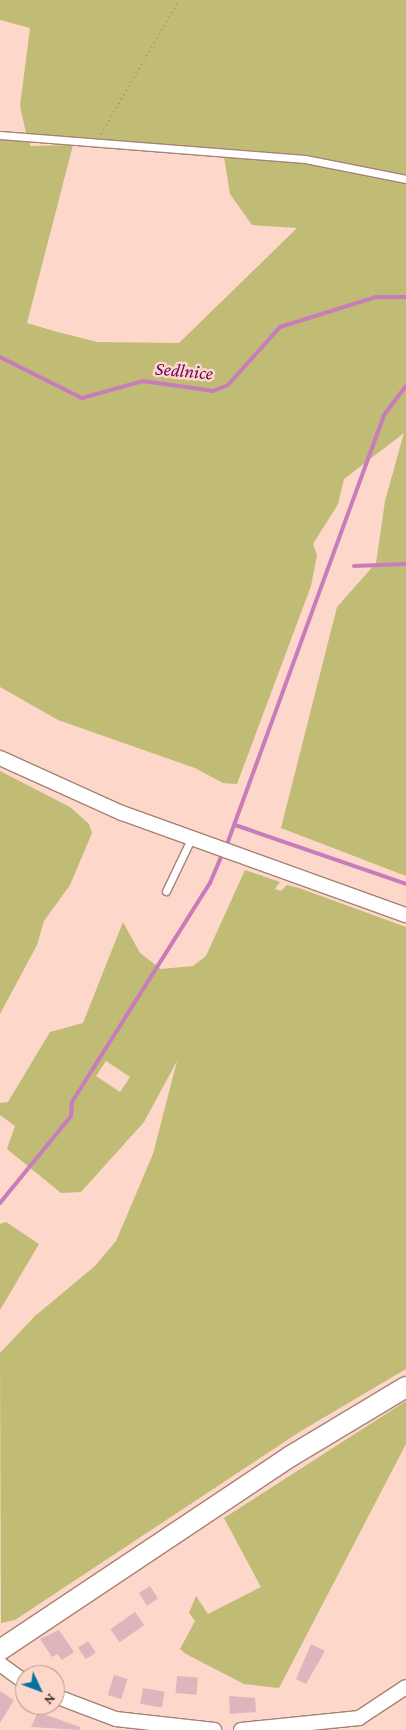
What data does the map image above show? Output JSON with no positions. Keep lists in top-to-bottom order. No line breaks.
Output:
{"water":["Sedlnice"],"north":"bottom right"}
